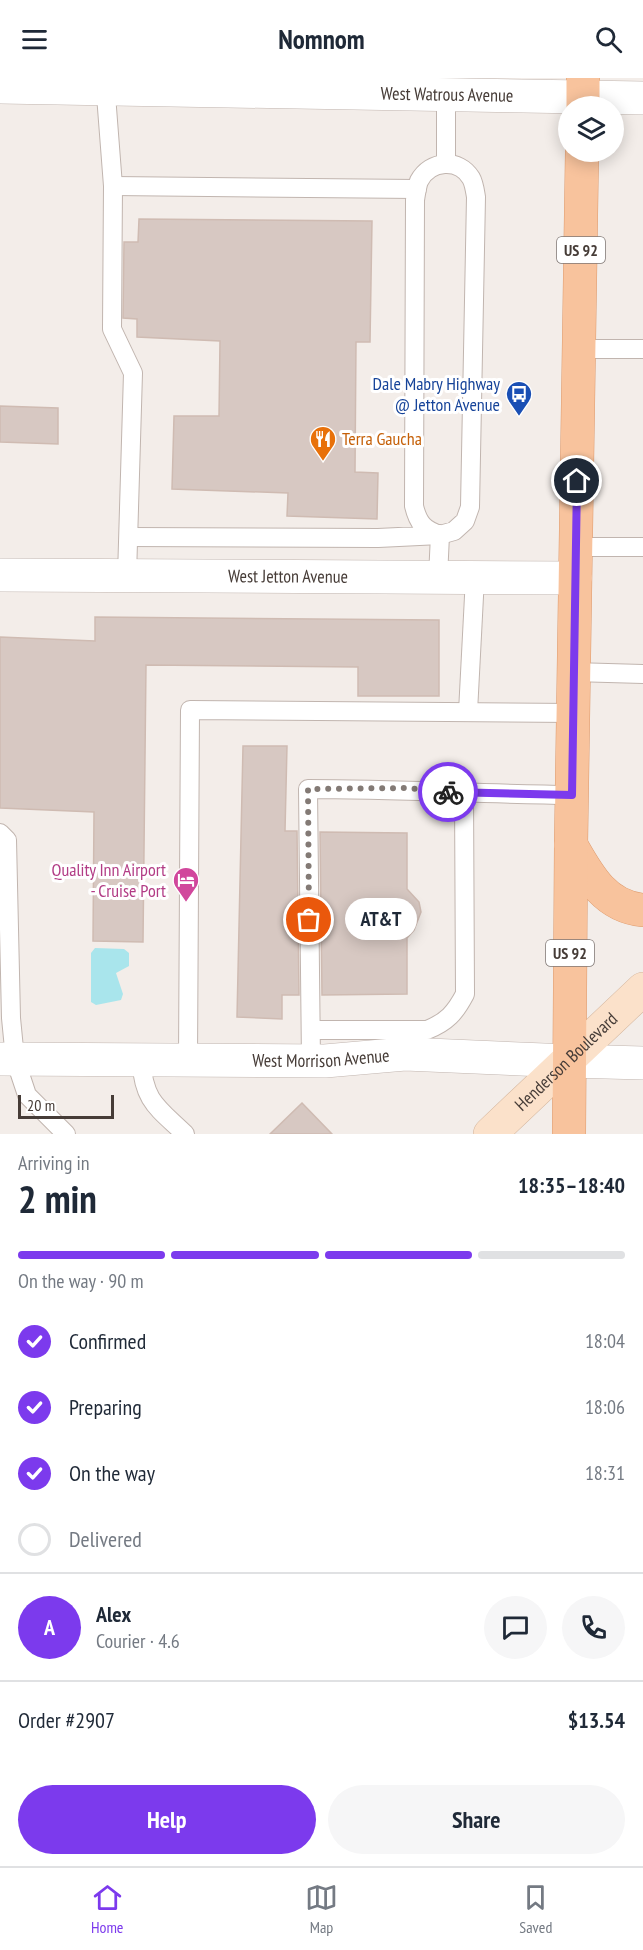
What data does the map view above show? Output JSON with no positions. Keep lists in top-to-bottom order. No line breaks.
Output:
{"streets":{"main road":["US 92","Henderson Boulevard"],"street":["West Watrous Avenue","West Jetton Avenue","West Morrison Avenue"]},"crossings":[["US 92","West Jetton Avenue"],["US 92","West Morrison Avenue"],["US 92","Henderson Boulevard"],["West Morrison Avenue","Henderson Boulevard"]],"places":{"bus stop":["Dale Mabry Highway @ Jetton Avenue"],"restaurant":["Terra Gaucha"],"hotel":["Quality Inn Airport - Cruise Port"],"other":["AT&T"]},"scale_bar":"20 m","page":{"header":"Nomnom","bubble":"AT&T","scale":"20 m","heading":["2 min","Arriving in","18:35–18:40"],"panel":["Alex","Courier · 4.6","Order #2907","$13.54"],"bar":"On the way · 90 m","list":[["Confirmed","18:04"],["Preparing","18:06"],["On the way","18:31"],"Delivered"],"round":"A","buttons":["Help","Share"],"tabs":["Home","Map","Saved"]}}
